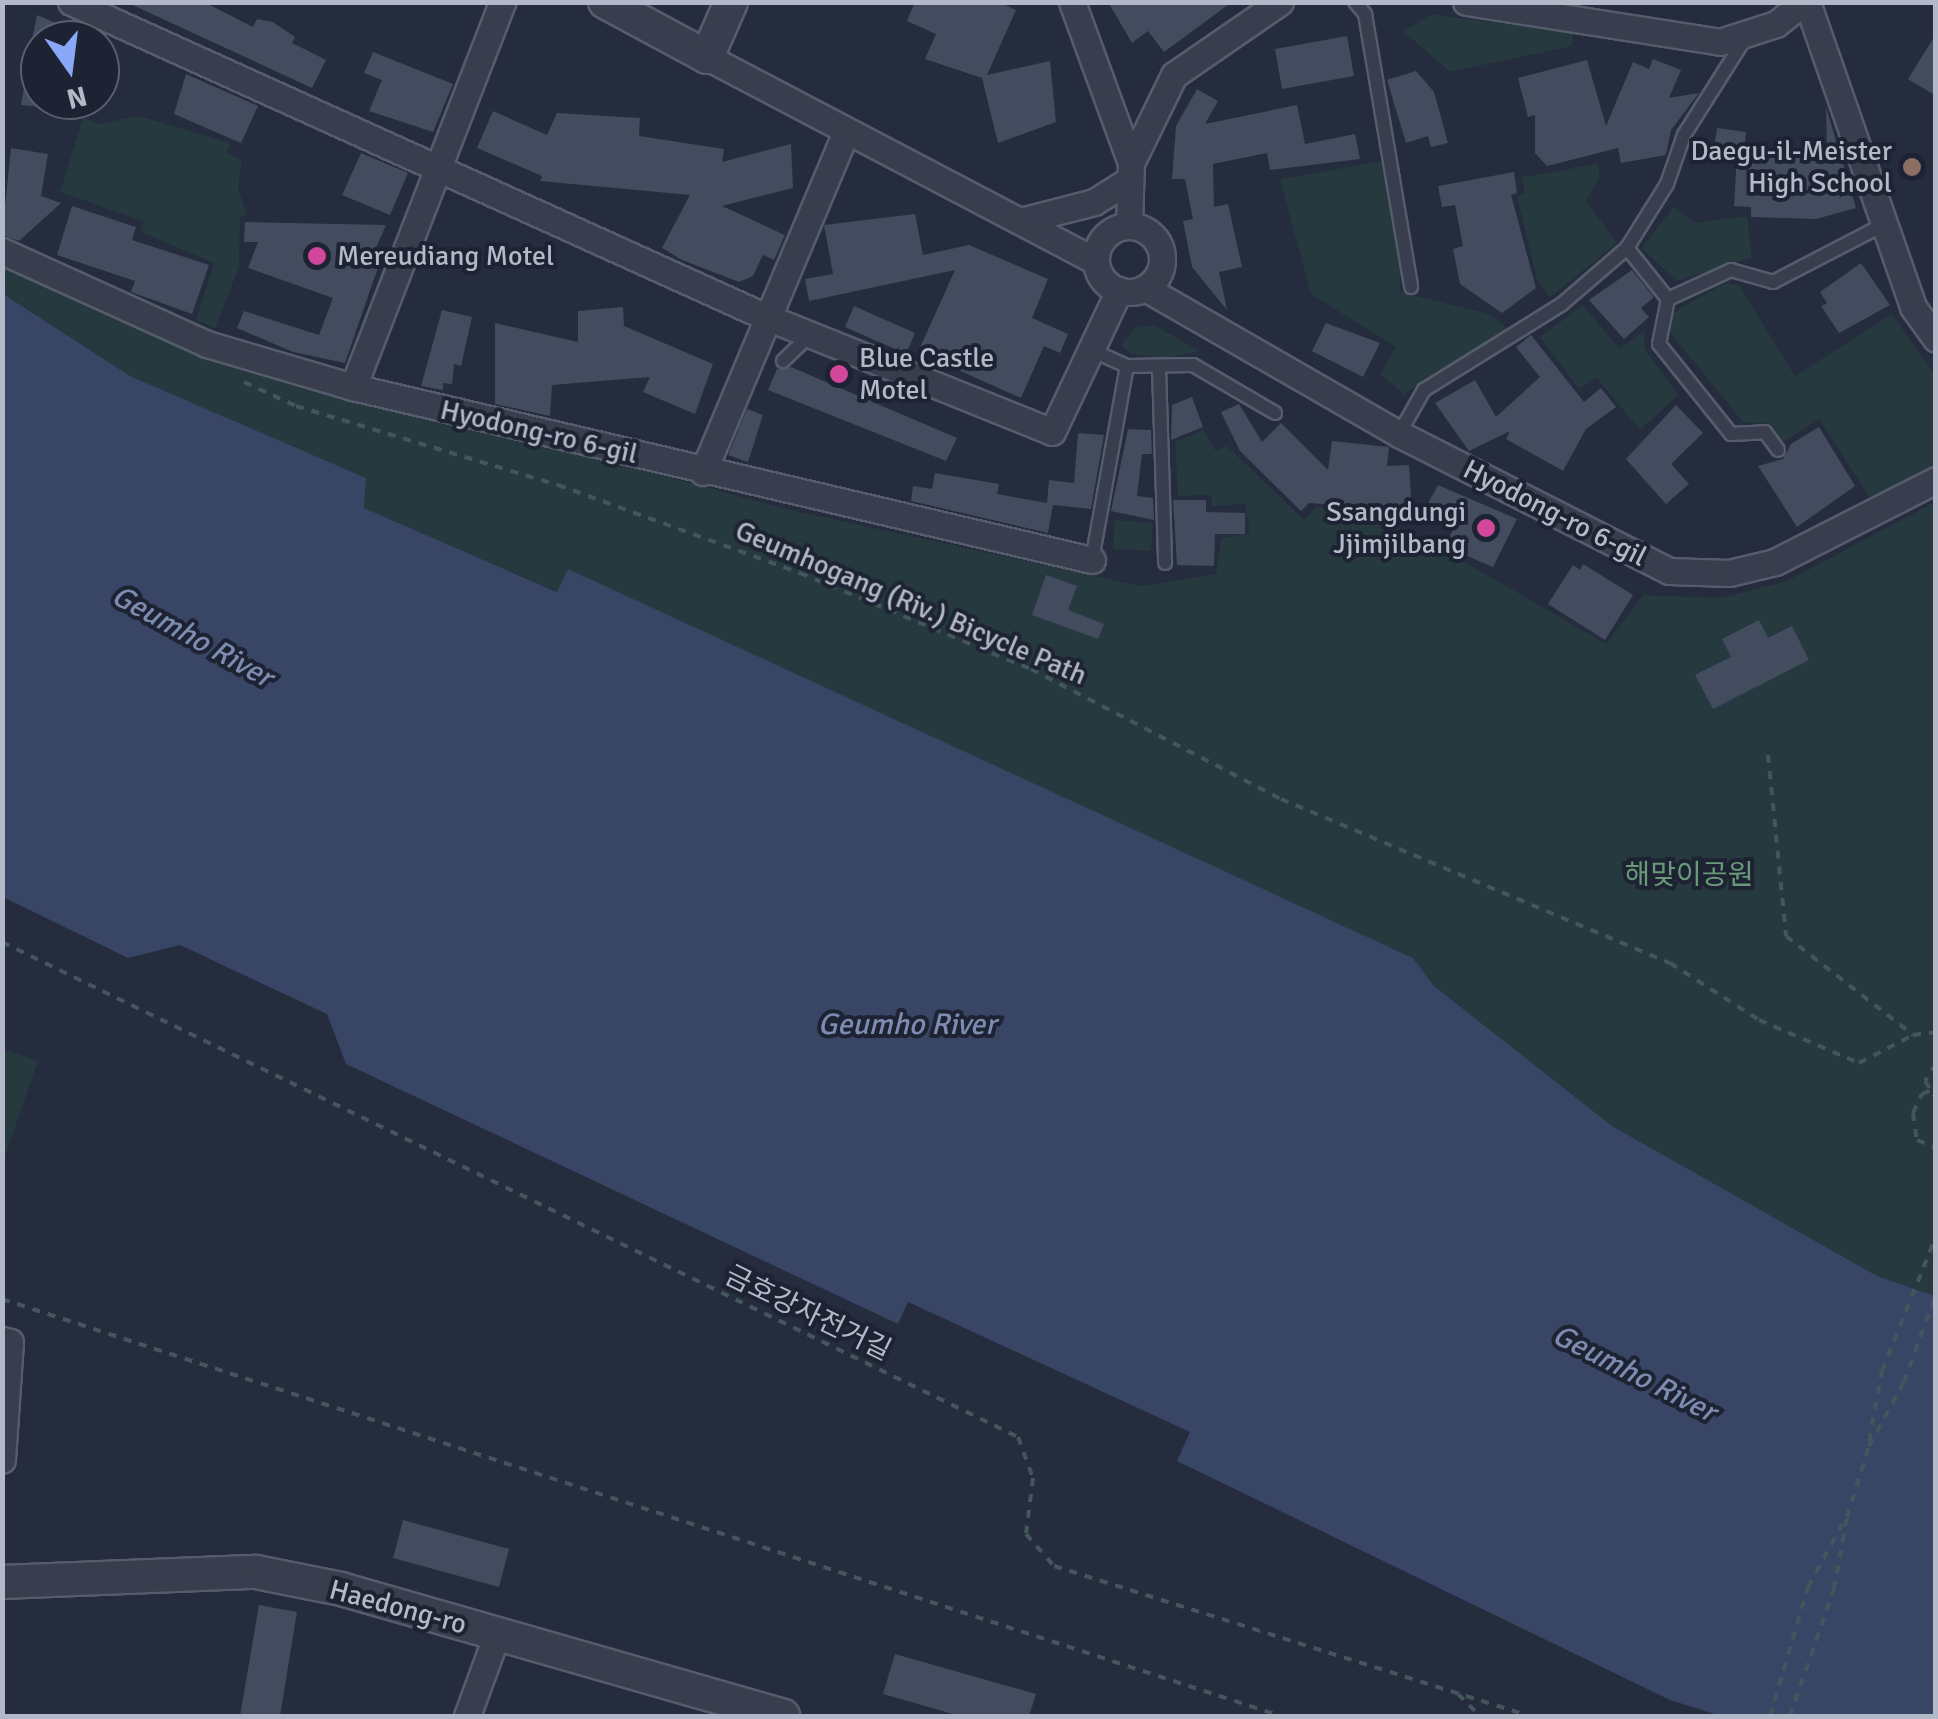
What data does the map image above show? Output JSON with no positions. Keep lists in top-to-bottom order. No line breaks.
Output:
{"streets":{"street":["Hyodong-ro 6-gil","Haedong-ro"],"path":["Geumhogang (Riv.) Bicycle Path","금호강자전거길"]},"water":["Geumho River"],"parks":["해맞이공원"],"places":["Daegu-il-Meister High School","Mereudiang Motel","Blue Castle Motel","Ssangdungi Jjimjilbang"],"north":"bottom"}
